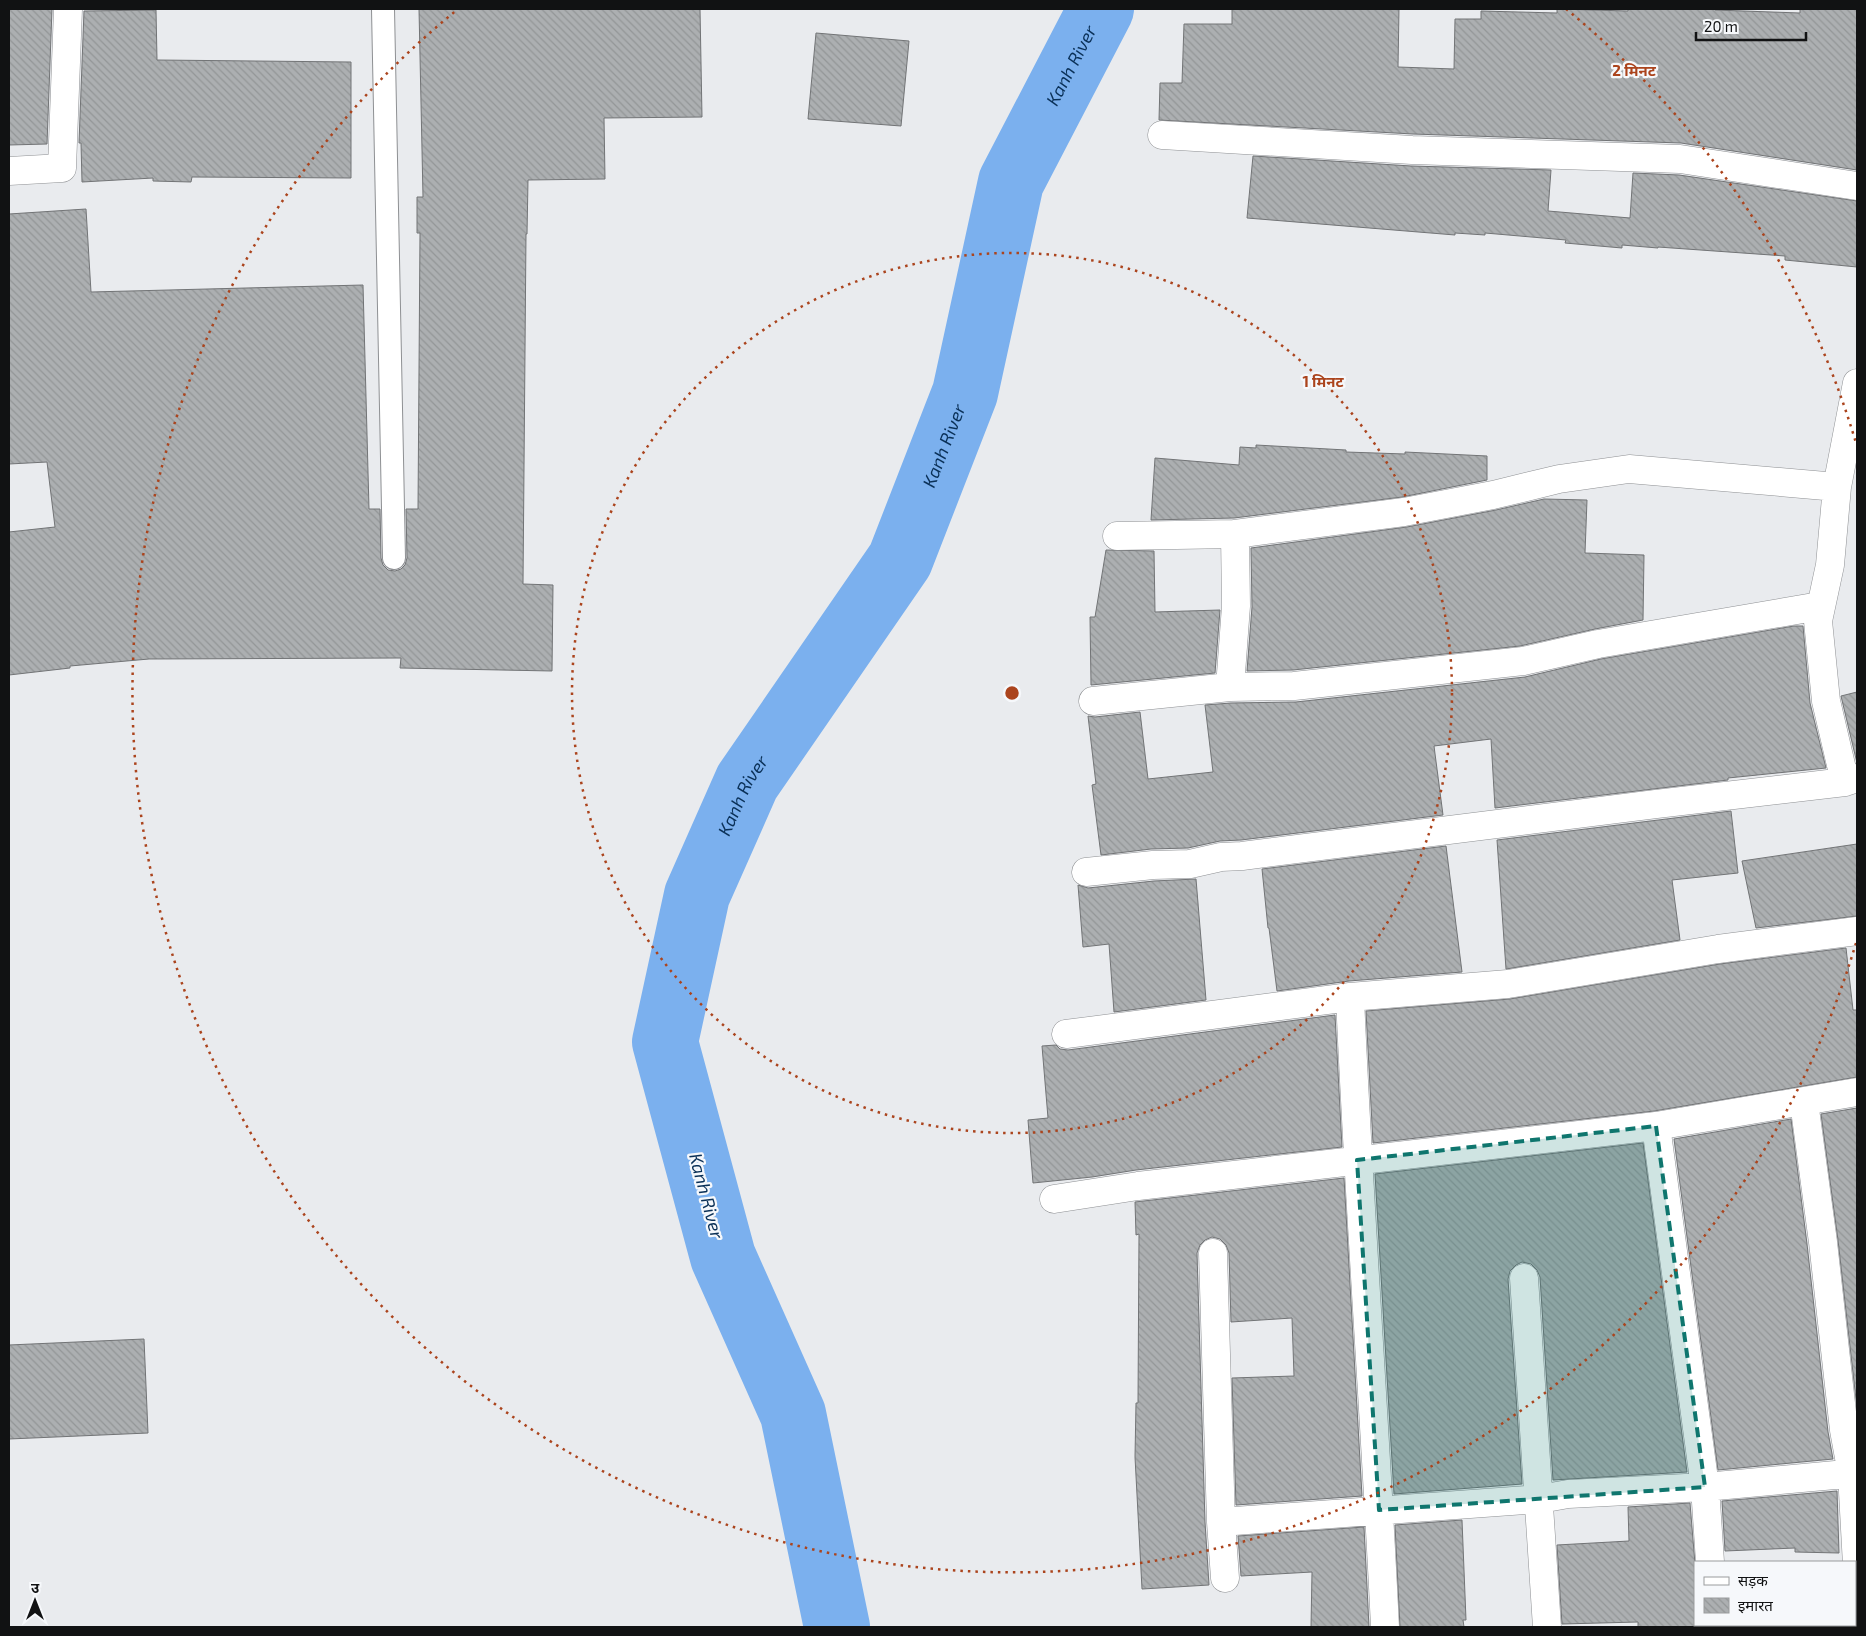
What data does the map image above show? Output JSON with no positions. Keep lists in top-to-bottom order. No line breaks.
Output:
{"water":["Kanh River"],"legend":["सड़क","इमारत"],"scale_bar":"20 m","north":"top","rings":["2 मिनट","1 मिनट"]}
